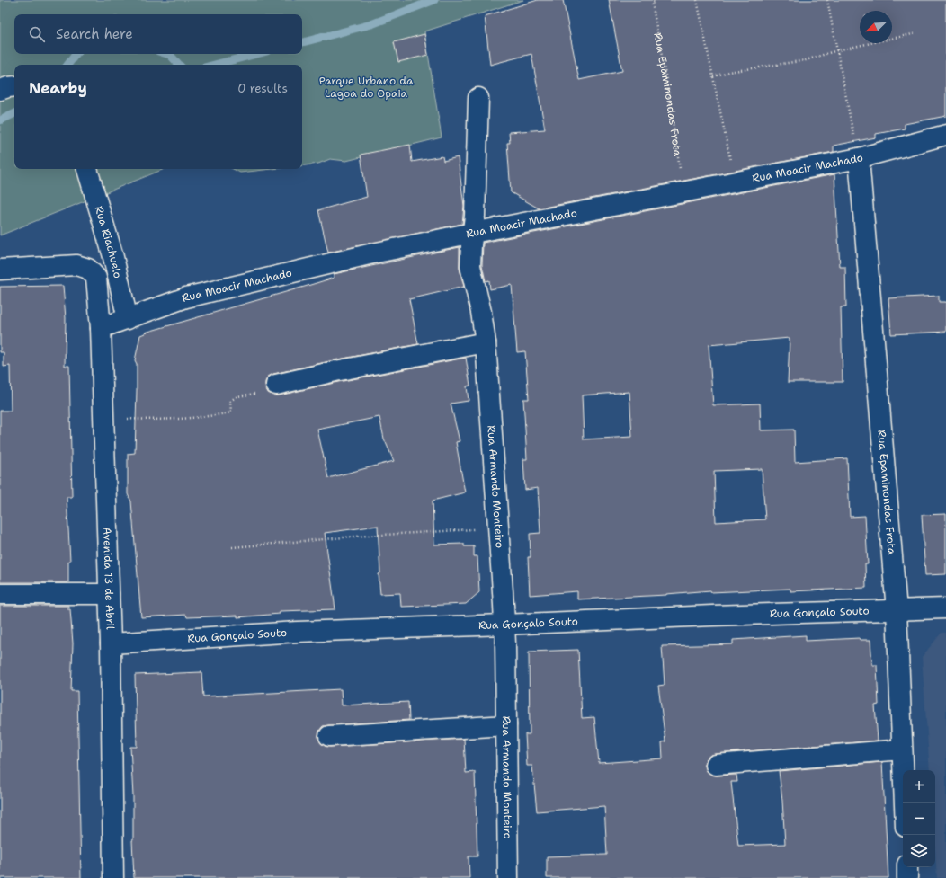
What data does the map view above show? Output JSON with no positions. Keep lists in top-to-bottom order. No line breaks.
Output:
{"streets":{"street":["Rua Epaminondas Frota","Rua Moacir Machado","Rua Riachuelo","Rua Armando Monteiro","Avenida 13 de Abril","Rua Gonçalo Souto"]},"crossings":[["Rua Epaminondas Frota","Rua Moacir Machado"],["Rua Epaminondas Frota","Rua Gonçalo Souto"],["Rua Moacir Machado","Rua Riachuelo"],["Rua Moacir Machado","Rua Armando Monteiro"],["Rua Moacir Machado","Avenida 13 de Abril"],["Rua Armando Monteiro","Rua Gonçalo Souto"],["Avenida 13 de Abril","Rua Gonçalo Souto"]],"parks":["Parque Urbano da Lagoa do Opaia"],"north":"bottom left","page":{"search":"Search here","heading":["Nearby","0 results"],"map_buttons":["+","−"]}}
